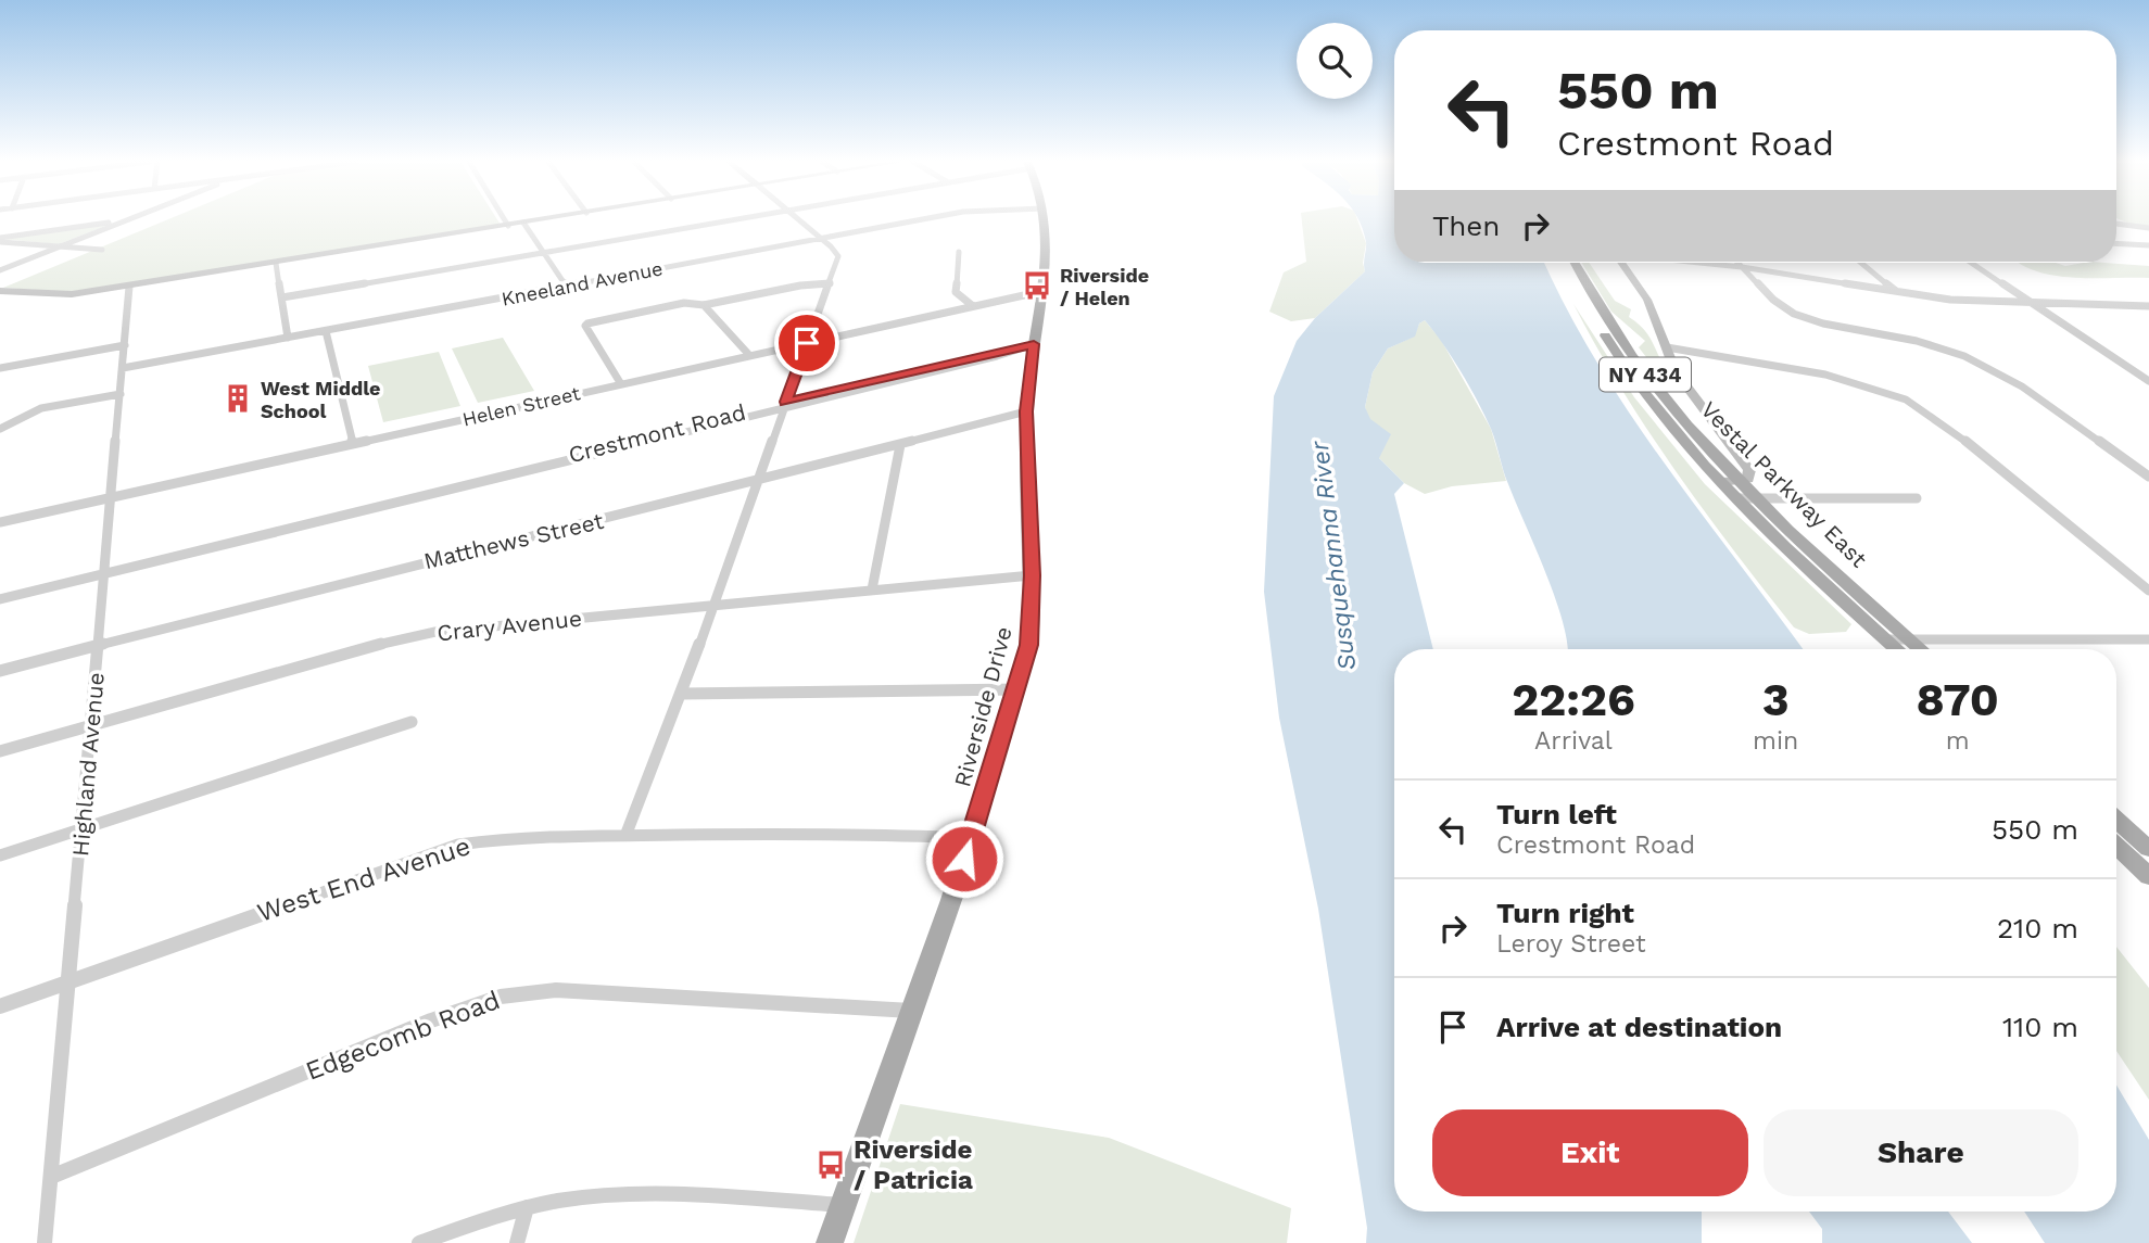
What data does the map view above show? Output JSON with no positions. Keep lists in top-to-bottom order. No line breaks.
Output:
{"streets":{"main road":["NY 434","Vestal Parkway East","Riverside Drive"],"street":["Kneeland Avenue","Helen Street","Crestmont Road","Matthews Street","Crary Avenue","Highland Avenue","West End Avenue","Edgecomb Road"]},"crossings":[["Kneeland Avenue","Highland Avenue"],["Helen Street","Riverside Drive"],["Helen Street","Highland Avenue"],["Crestmont Road","Riverside Drive"],["Crestmont Road","Highland Avenue"],["Matthews Street","Riverside Drive"],["Matthews Street","Highland Avenue"],["Crary Avenue","Riverside Drive"],["Crary Avenue","Highland Avenue"],["Riverside Drive","West End Avenue"],["Riverside Drive","Edgecomb Road"],["Highland Avenue","West End Avenue"],["Highland Avenue","Edgecomb Road"]],"water":["Susquehanna River"],"places":{"bus stop":["Riverside / Helen","Riverside / Patricia"],"building":["West Middle School"]},"page":{"turn":["550 m","Crestmont Road"],"then":"Then","eta":["22:26","Arrival","3","min","870","m"],"list":[{"name":"Turn left","note":"Crestmont Road","value":"550 m"},{"name":"Turn right","note":"Leroy Street","value":"210 m"},{"name":"Arrive at destination","value":"110 m"}],"buttons":["Exit","Share"]}}
